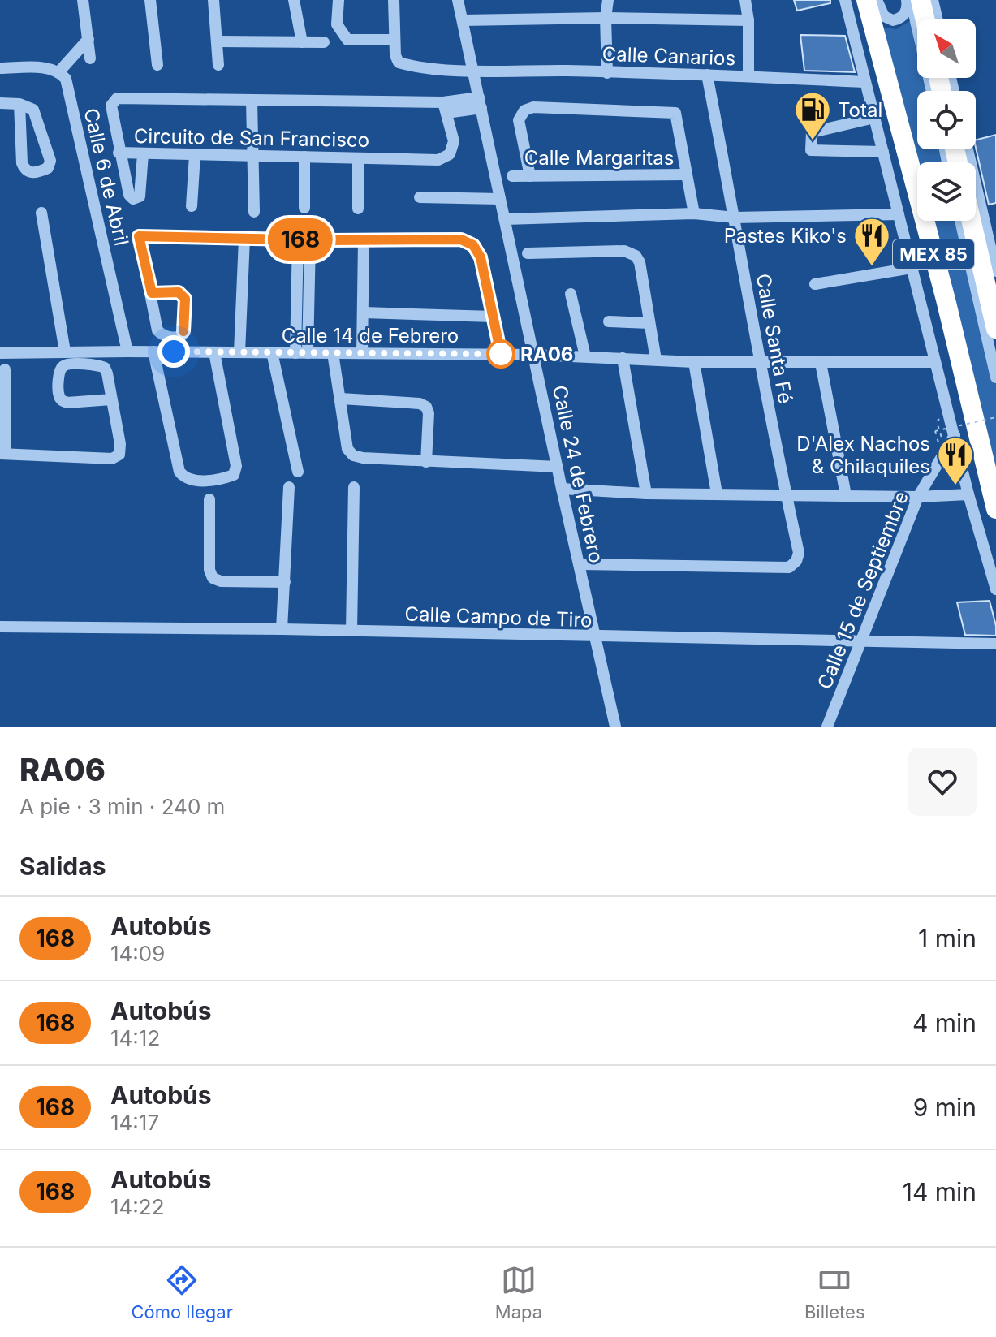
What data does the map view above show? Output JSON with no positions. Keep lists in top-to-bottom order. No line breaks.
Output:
{"streets":{"highway":["MEX 85"],"street":["Calle Canarios","Circuito de San Francisco","Calle Margaritas","Calle 6 de Abril","Calle 14 de Febrero","Calle Santa Fé","Calle 24 de Febrero","Calle 15 de Septiembre","Calle Campo de Tiro"]},"crossings":[["Calle Canarios","Calle Santa Fé"],["Calle Canarios","Calle 24 de Febrero"],["Circuito de San Francisco","Calle 24 de Febrero"],["Calle 6 de Abril","Calle 14 de Febrero"],["Calle 14 de Febrero","Calle Santa Fé"],["Calle 14 de Febrero","Calle 24 de Febrero"],["Calle Santa Fé","Calle 24 de Febrero"],["Calle 24 de Febrero","Calle Campo de Tiro"],["Calle 15 de Septiembre","Calle Campo de Tiro"]],"places":{"fuel station":["Total"],"restaurant":["Pastes Kiko's","D'Alex Nachos & Chilaquiles"],"other":["RA06"]},"lines":["bus line 168"],"north":"top left","page":{"on_map":"168","heading":[["RA06","A pie · 3 min · 240 m"],"Salidas"],"list":[{"mark":"168","name":"Autobús","note":"14:09","value":"1 min"},{"mark":"168","name":"Autobús","note":"14:12","value":"4 min"},{"mark":"168","name":"Autobús","note":"14:17","value":"9 min"},{"mark":"168","name":"Autobús","note":"14:22","value":"14 min"}],"tabs":["Cómo llegar","Mapa","Billetes"]}}
